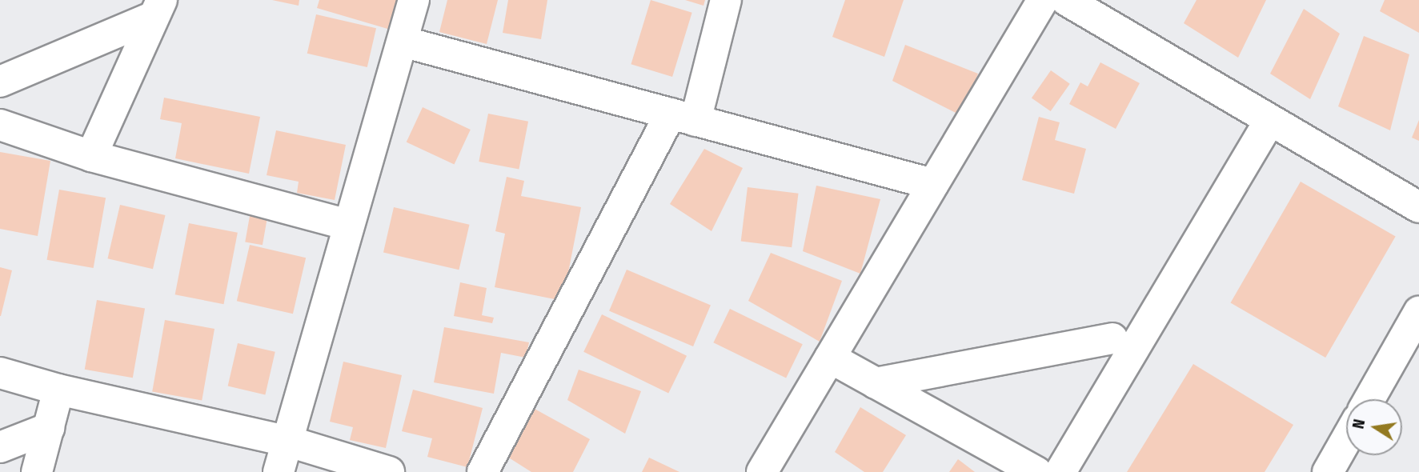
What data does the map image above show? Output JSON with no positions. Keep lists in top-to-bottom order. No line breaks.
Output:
{"north":"left"}
